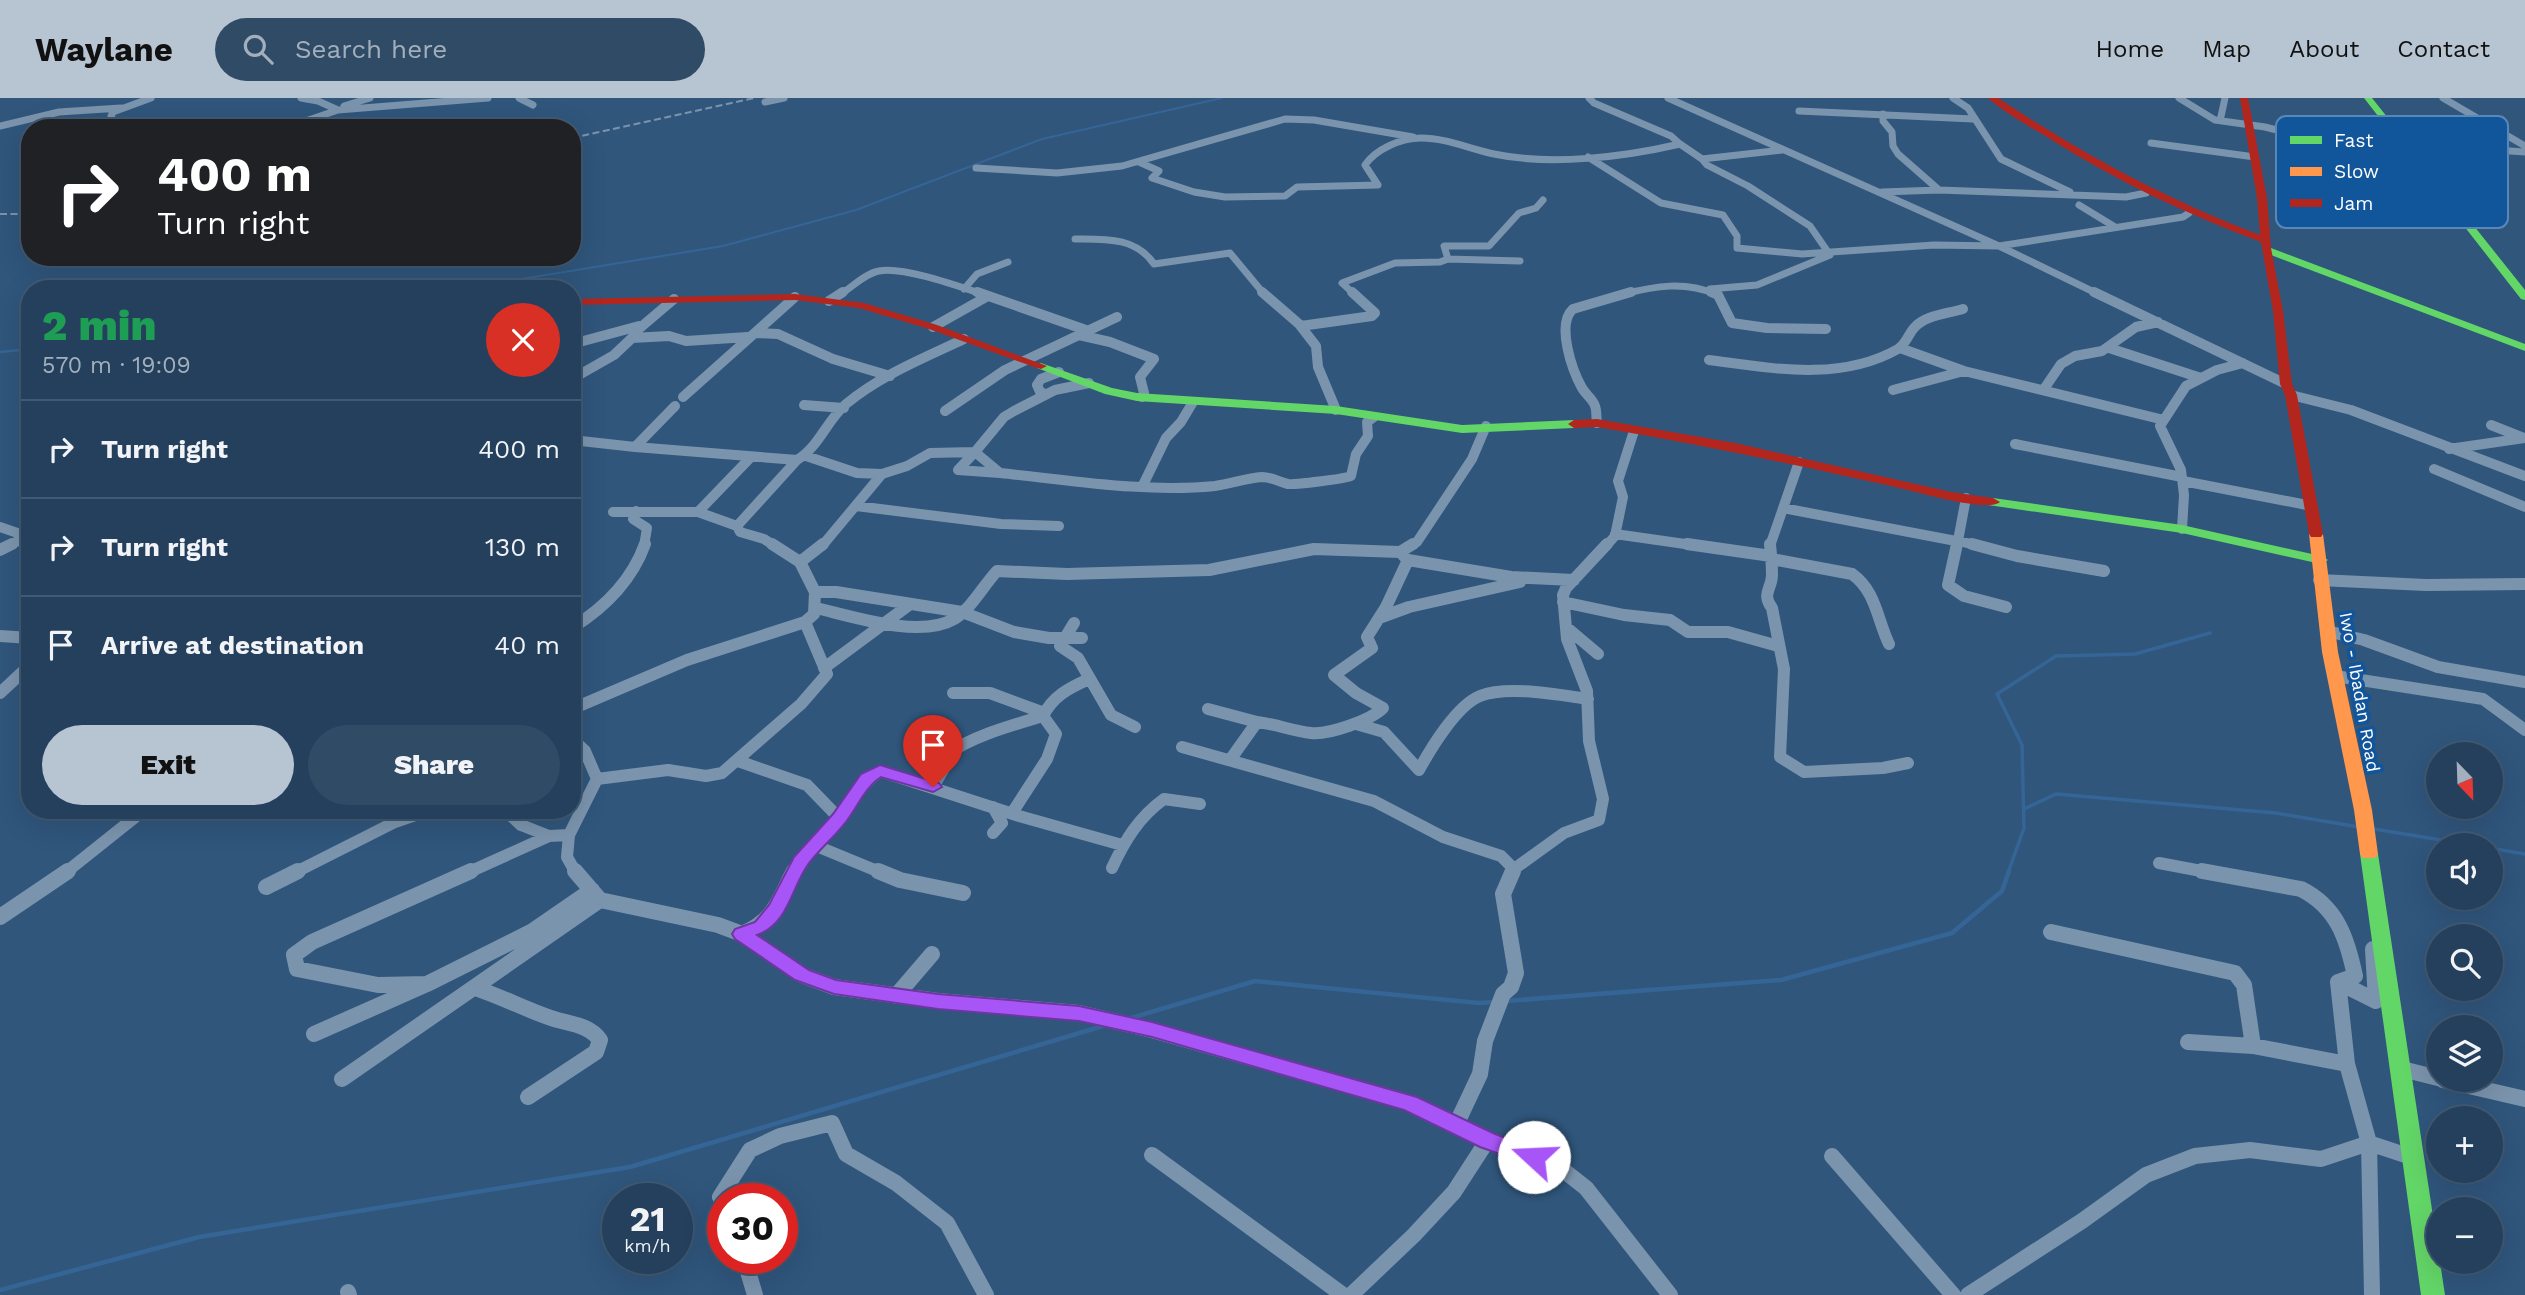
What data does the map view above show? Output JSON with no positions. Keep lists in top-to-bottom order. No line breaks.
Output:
{"streets":{"street":["Iwo - Ibadan Road"]},"legend":["Fast","Slow","Jam"],"north":"bottom right","page":{"header":"Waylane","search":"Search here","nav":["Home","Map","About","Contact"],"turn":["400 m","Turn right"],"heading":["2 min","570 m · 19:09"],"list":[{"name":"Turn right","value":"400 m"},{"name":"Turn right","value":"130 m"},{"name":"Arrive at destination","value":"40 m"}],"buttons":["Exit","Share"],"map_buttons":["+","−"],"speed":"21 km/h","limit":"30"}}
